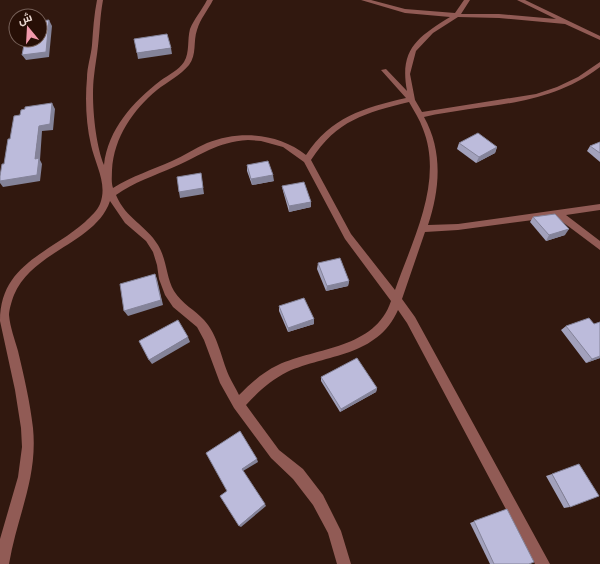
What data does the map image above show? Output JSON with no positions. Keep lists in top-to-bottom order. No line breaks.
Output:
{"north":"top"}
